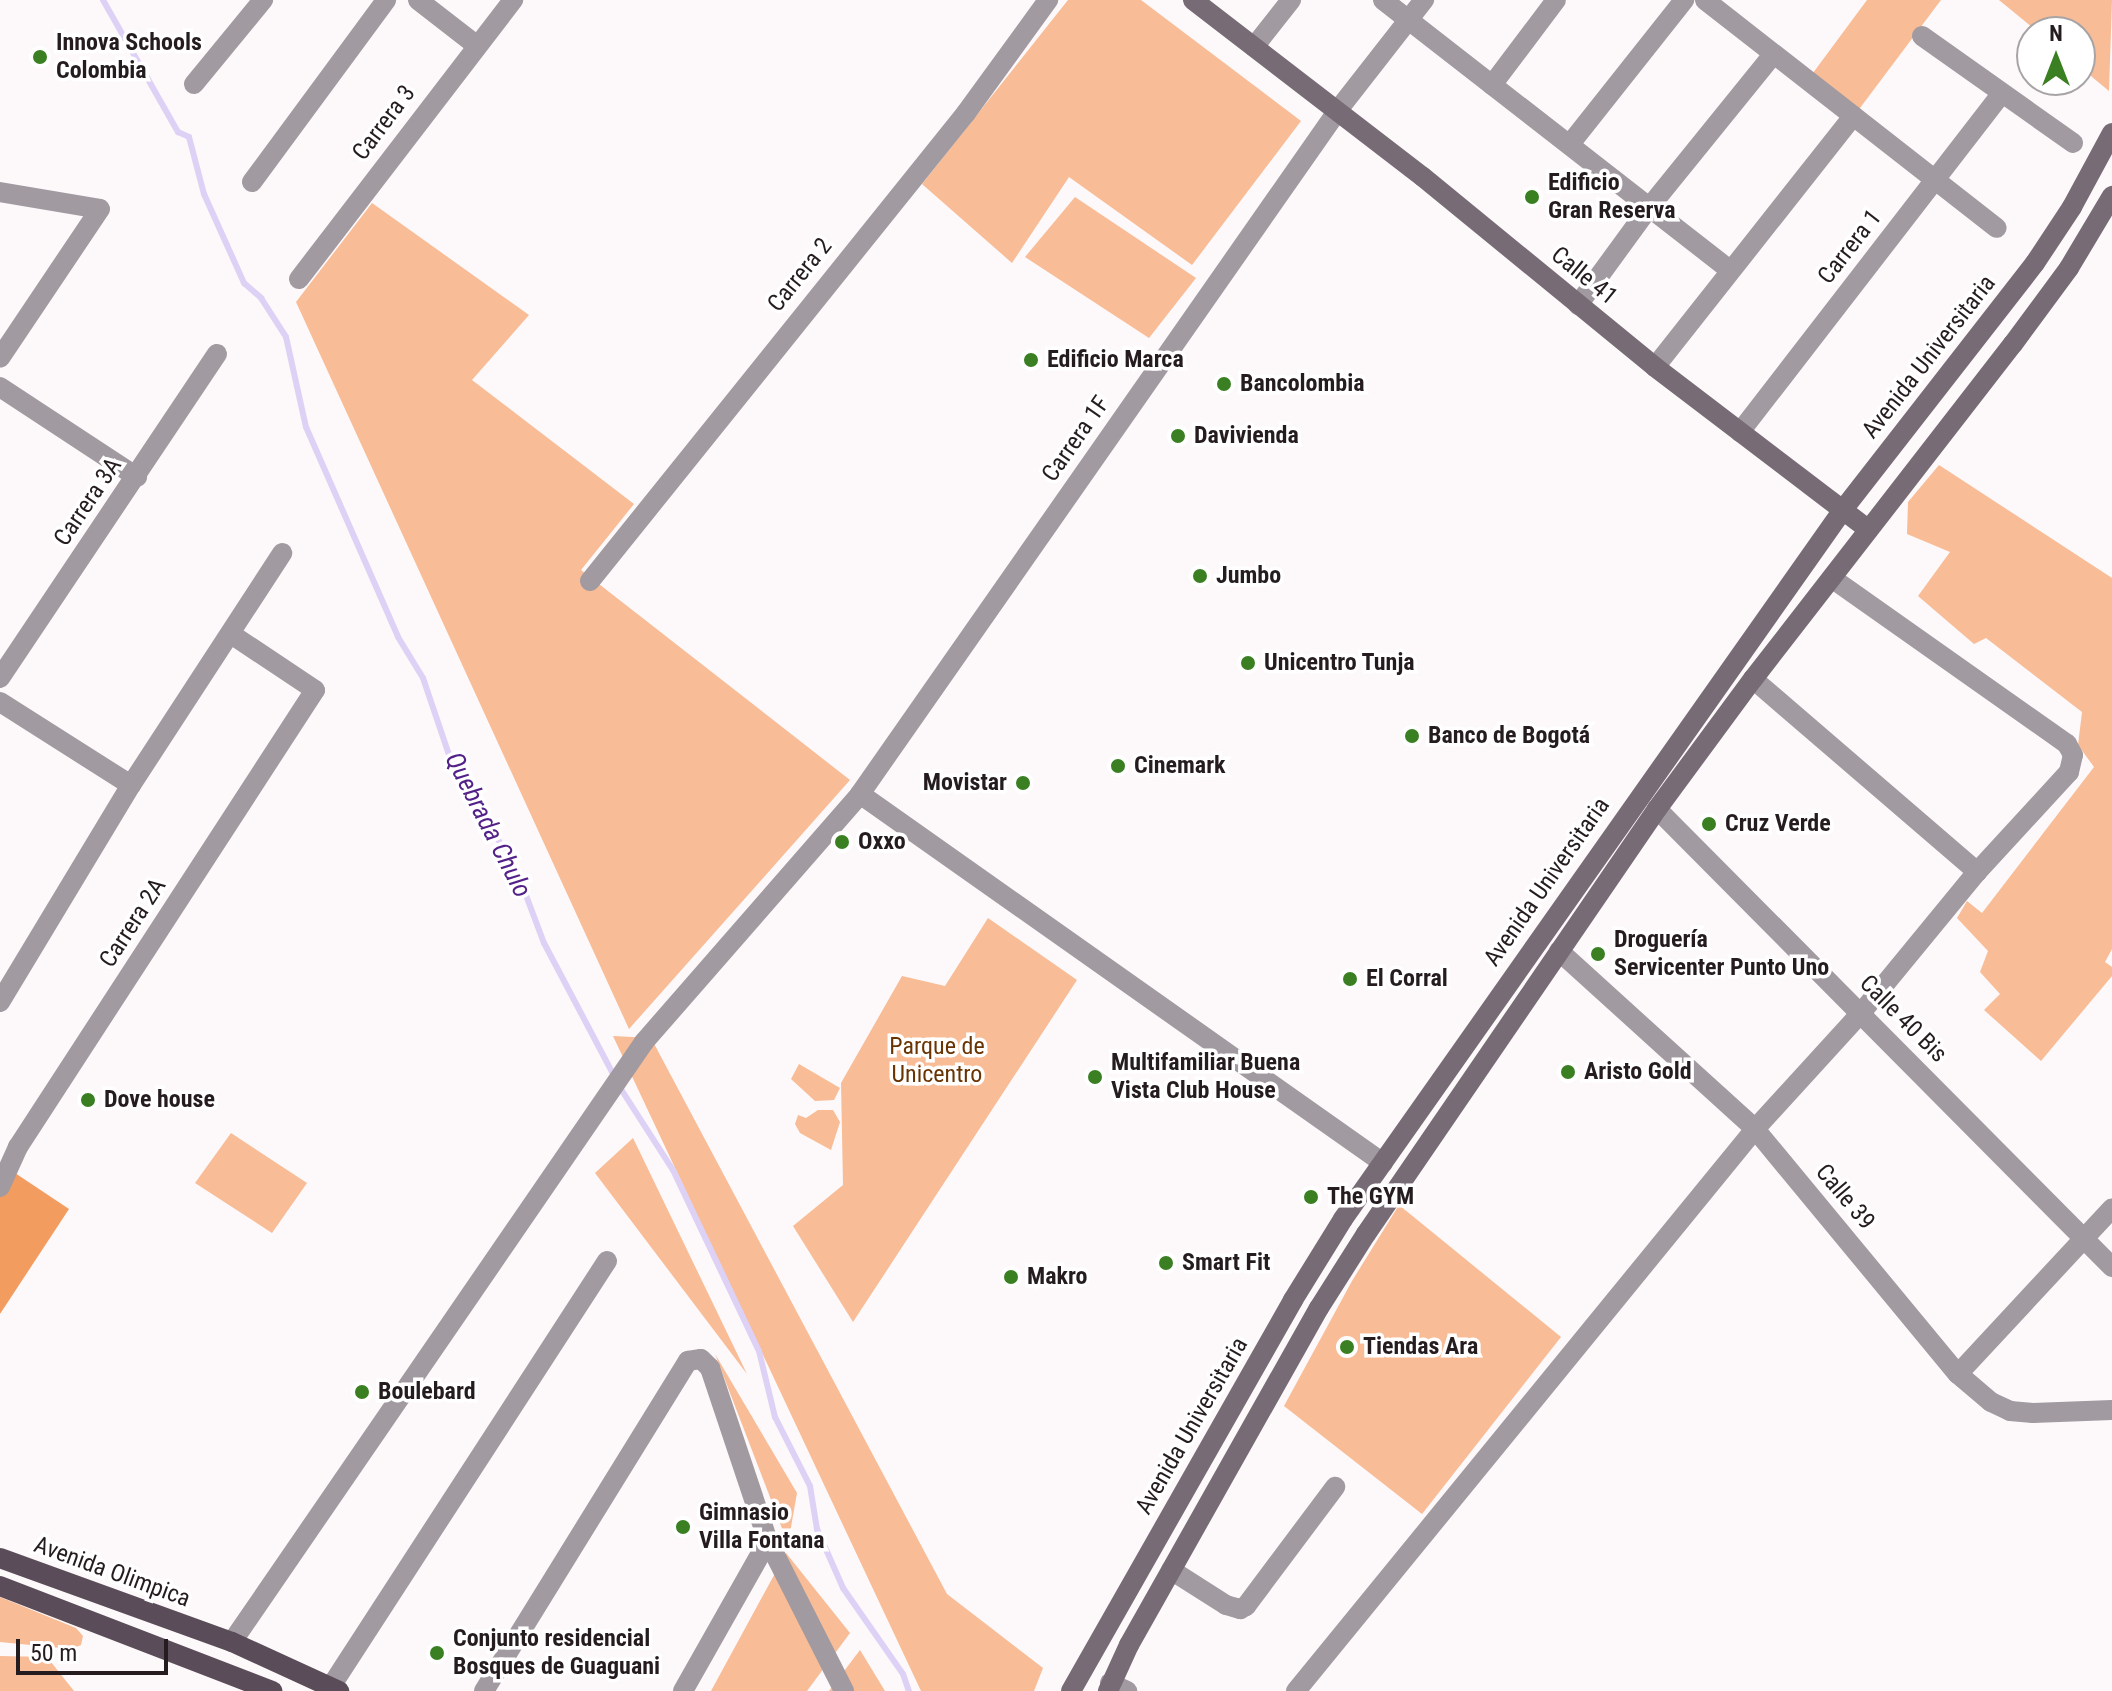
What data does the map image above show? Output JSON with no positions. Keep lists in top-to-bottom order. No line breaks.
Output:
{"streets":{"main road":["Calle 41","Avenida Universitaria","Avenida Olimpica"],"street":["Carrera 3","Carrera 1","Carrera 2","Carrera 1F","Carrera 3A","Carrera 2A","Calle 40 Bis","Calle 39"]},"crossings":[["Carrera 1","Calle 41"],["Calle 41","Avenida Universitaria"],["Calle 41","Carrera 1F"],["Avenida Universitaria","Calle 40 Bis"],["Avenida Universitaria","Calle 39"],["Carrera 1F","Avenida Olimpica"]],"water":["Quebrada Chulo"],"parks":["Parque de Unicentro"],"places":["Innova Schools Colombia","Edificio Gran Reserva","Edificio Marca","Bancolombia","Davivienda","Jumbo","Unicentro Tunja","Banco de Bogotá","Cinemark","Movistar","Cruz Verde","Oxxo","Droguería Servicenter Punto Uno","El Corral","Aristo Gold","Multifamiliar Buena Vista Club House","Dove house","The GYM","Smart Fit","Makro","Tiendas Ara","Boulebard","Gimnasio Villa Fontana","Conjunto residencial Bosques de Guaguani"],"scale_bar":"50 m","north":"top"}
